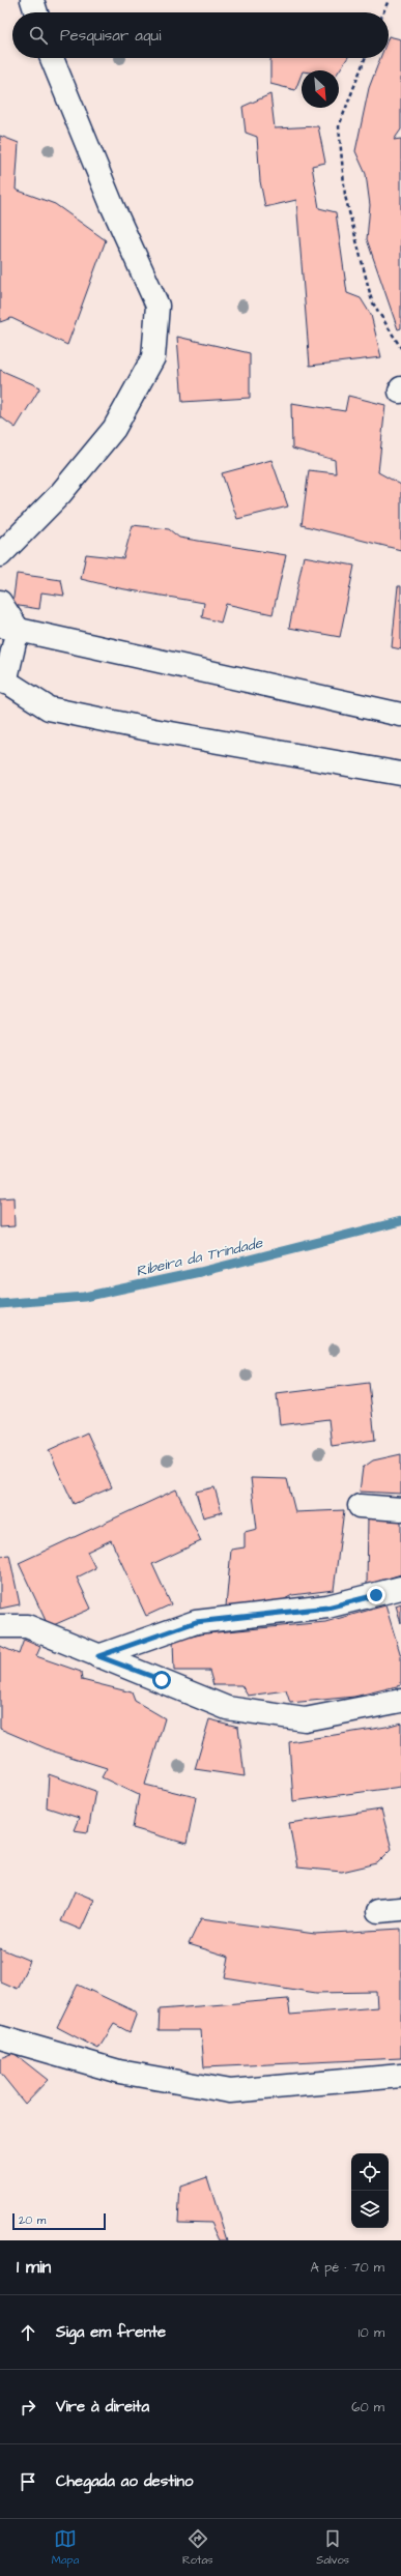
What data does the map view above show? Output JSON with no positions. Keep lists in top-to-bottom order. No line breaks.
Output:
{"water":["Ribeira da Trindade"],"scale_bar":"20 m","north":"bottom right","page":{"search":"Pesquisar aqui","scale":"20 m","heading":["1 min","A pé · 70 m"],"list":[["Siga em frente","10 m"],["Vire à direita","60 m"],"Chegada ao destino"],"nav":["Mapa","Rotas","Salvos"]}}
